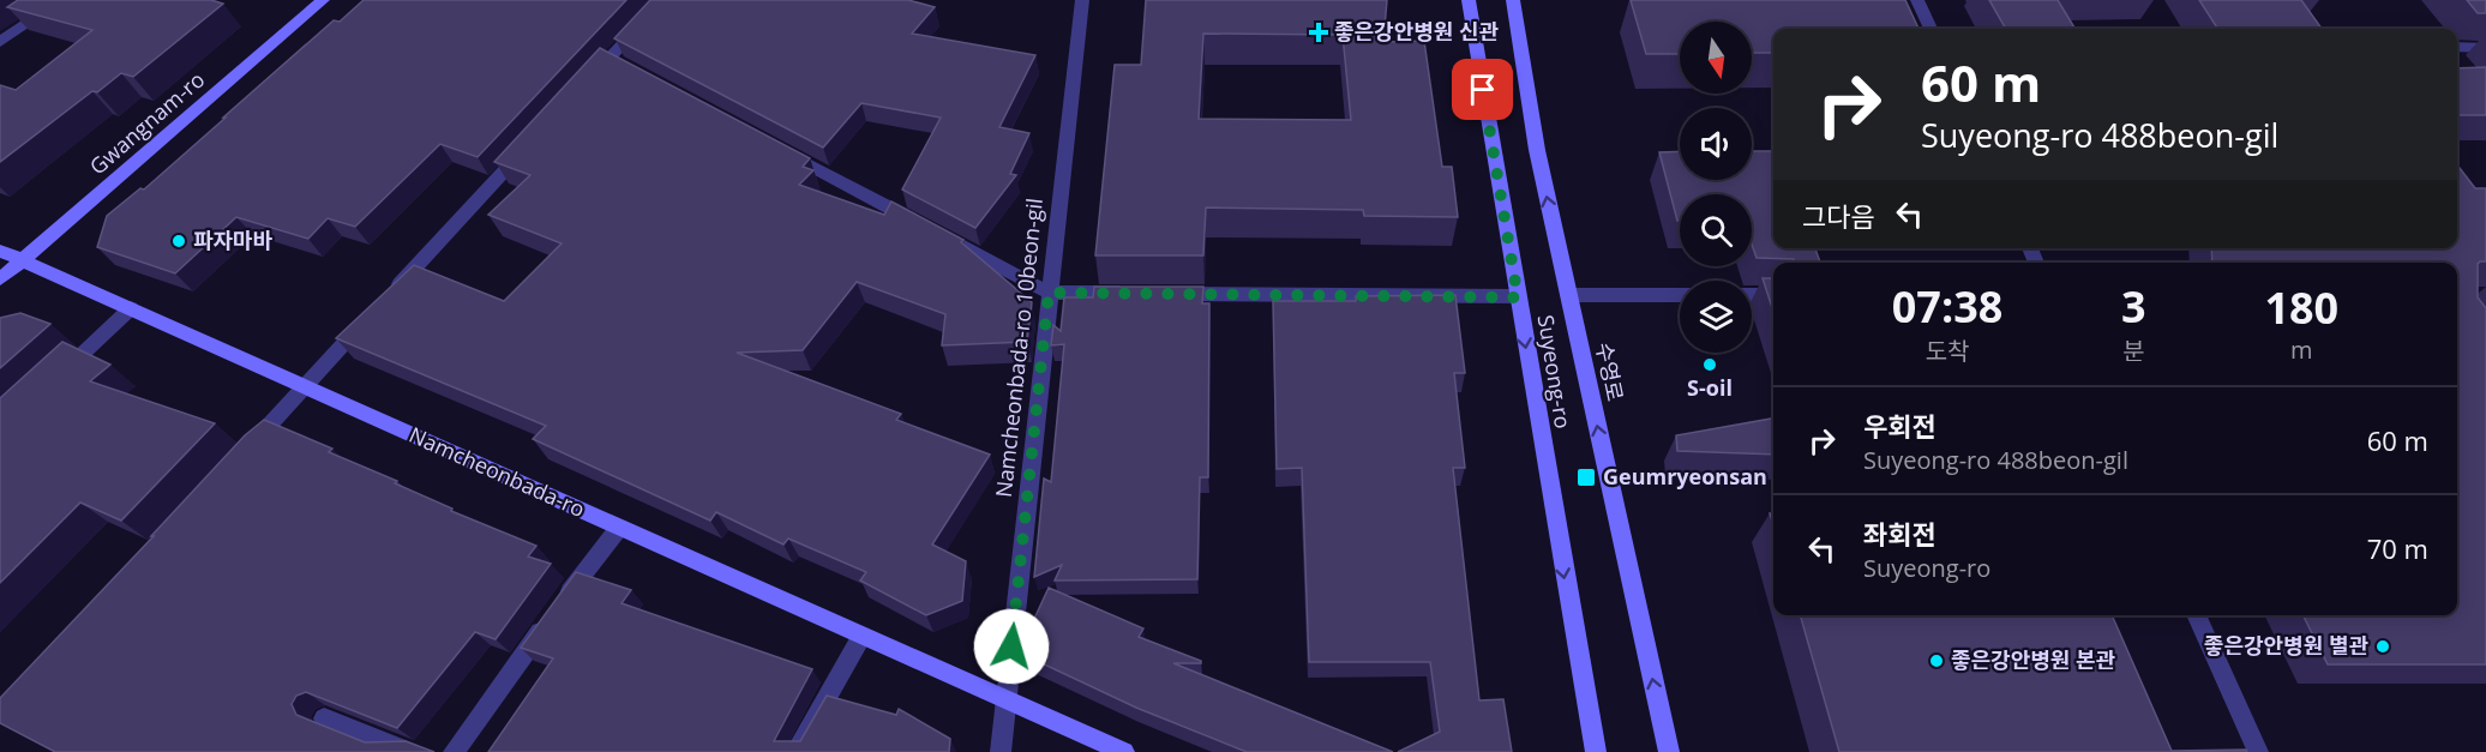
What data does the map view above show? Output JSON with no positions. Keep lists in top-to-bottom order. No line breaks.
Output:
{"streets":{"main road":["Gwangnam-ro","Suyeong-ro","수영로","Namcheonbada-ro"],"street":["Namcheonbada-ro 10beon-gil"]},"crossings":[["Gwangnam-ro","Namcheonbada-ro"],["Namcheonbada-ro 10beon-gil","Namcheonbada-ro"]],"one_way":["Suyeong-ro","수영로"],"places":{"health":["좋은강안병원 신관"],"other":["파자마바","S-oil","좋은강안병원 별관","좋은강안병원 본관"],"transit":["Geumryeonsan"]},"north":"bottom","page":{"turn":["60 m","Suyeong-ro 488beon-gil"],"then":"그다음","eta":["07:38","도착","3","분","180","m"],"list":[{"name":"우회전","note":"Suyeong-ro 488beon-gil","value":"60 m"},{"name":"좌회전","note":"Suyeong-ro","value":"70 m"}]}}
